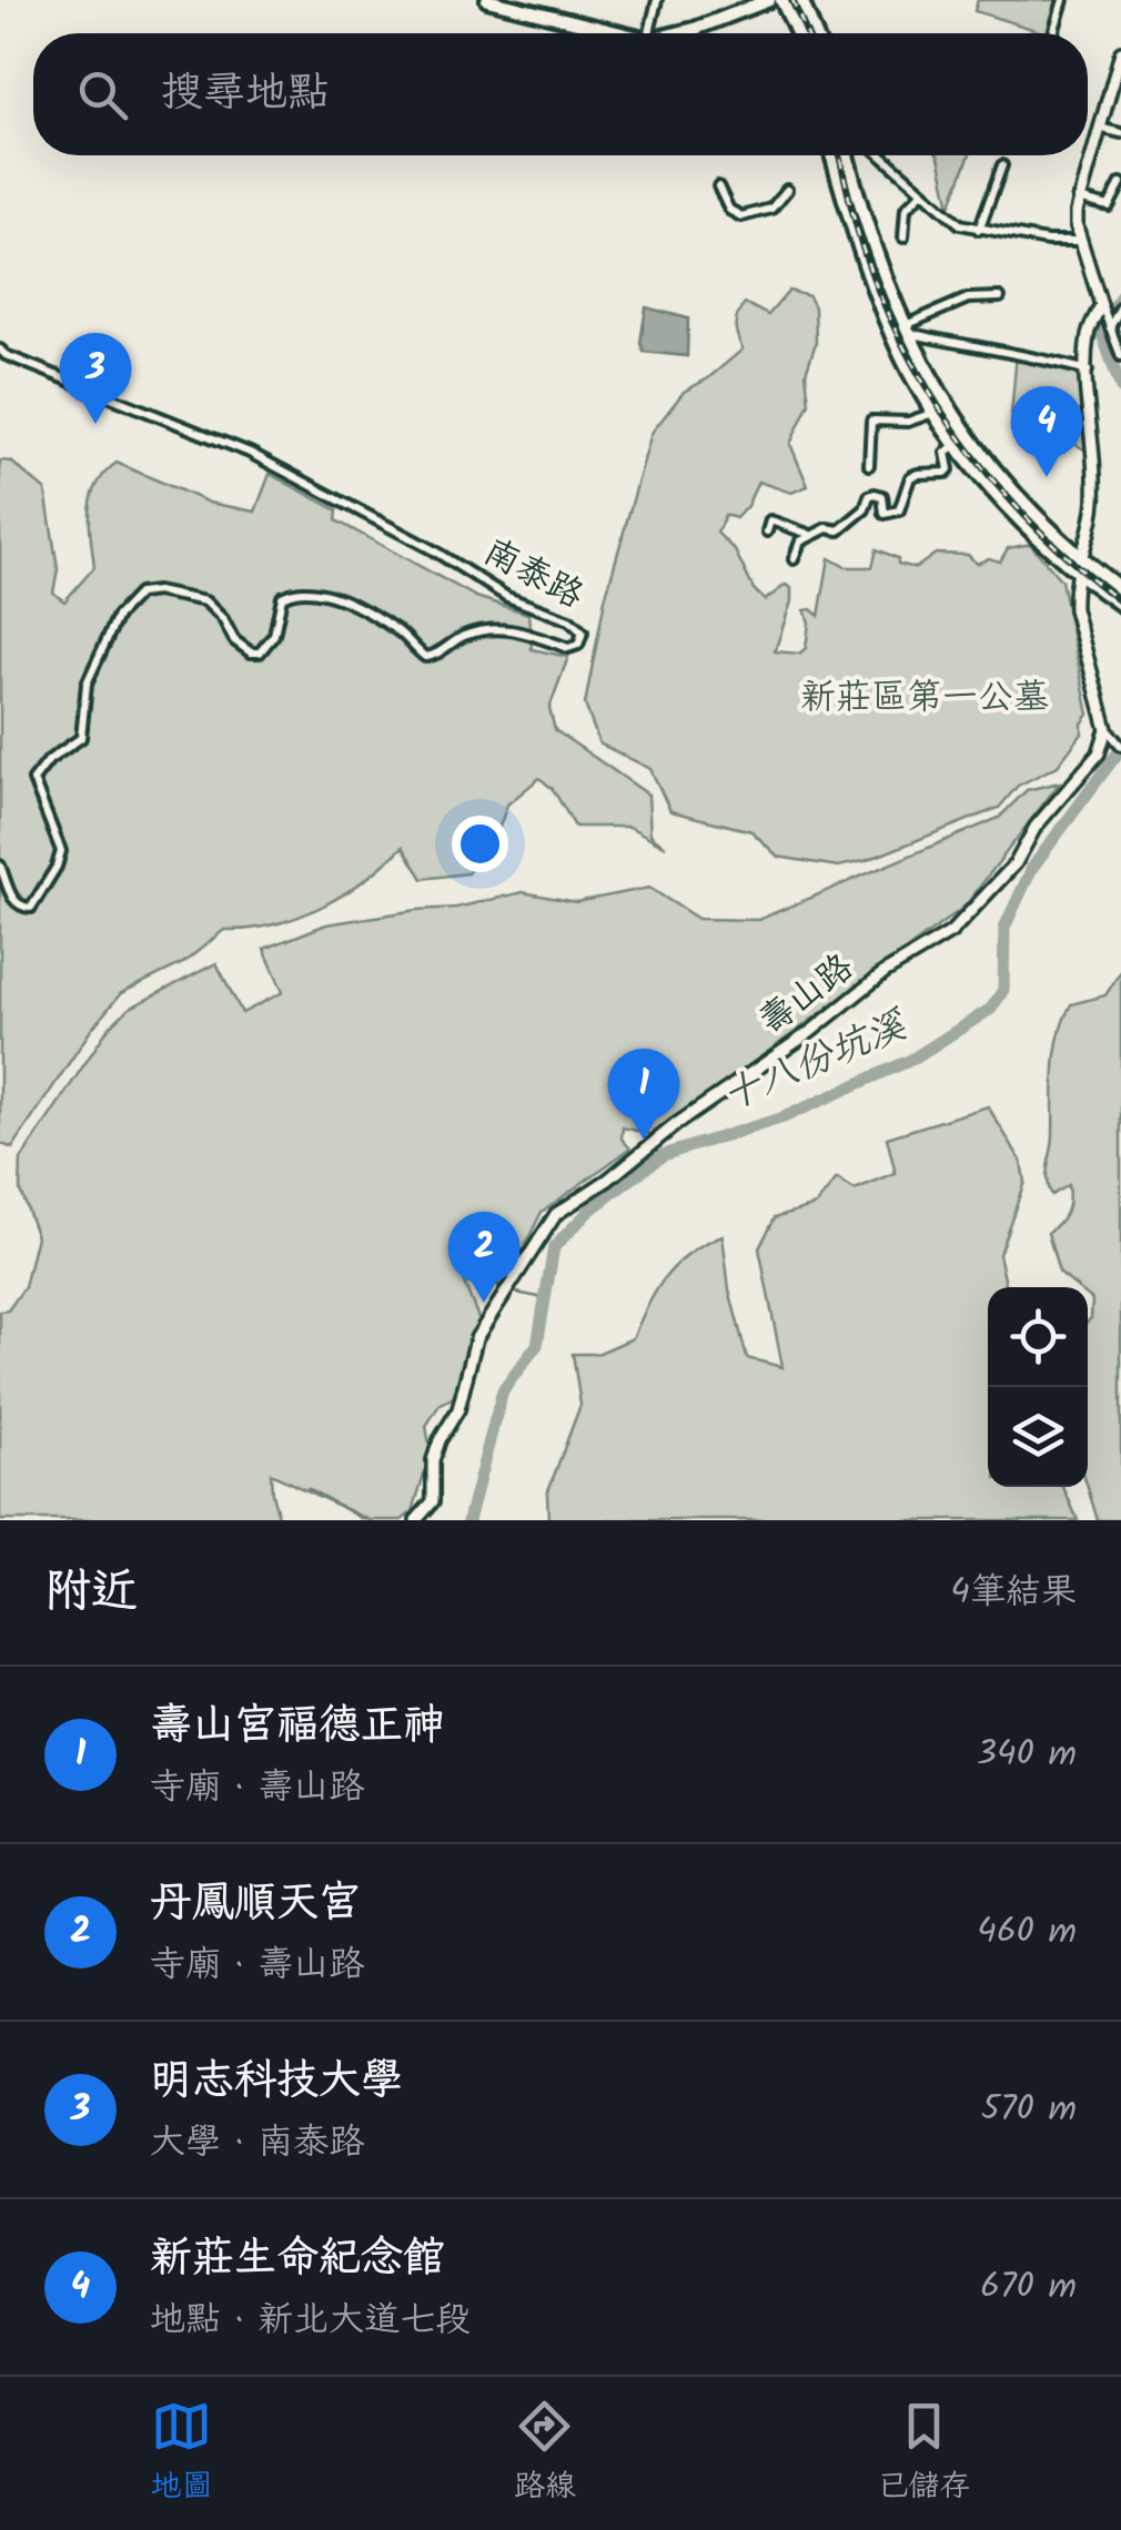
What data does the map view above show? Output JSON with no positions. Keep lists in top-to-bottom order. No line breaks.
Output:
{"streets":{"street":["南泰路","壽山路"]},"water":["十八份坑溪"],"parks":["新莊區第一公墓"],"page":{"search":"搜尋地點","pins":["3","4","1","2"],"heading":["附近","4筆結果"],"list":[{"mark":"1","name":"壽山宮福德正神","note":"寺廟 · 壽山路","value":"340 m"},{"mark":"2","name":"丹鳳順天宮","note":"寺廟 · 壽山路","value":"460 m"},{"mark":"3","name":"明志科技大學","note":"大學 · 南泰路","value":"570 m"},{"mark":"4","name":"新莊生命紀念館","note":"地點 · 新北大道七段","value":"670 m"}],"nav":["地圖","路線","已儲存"]}}
